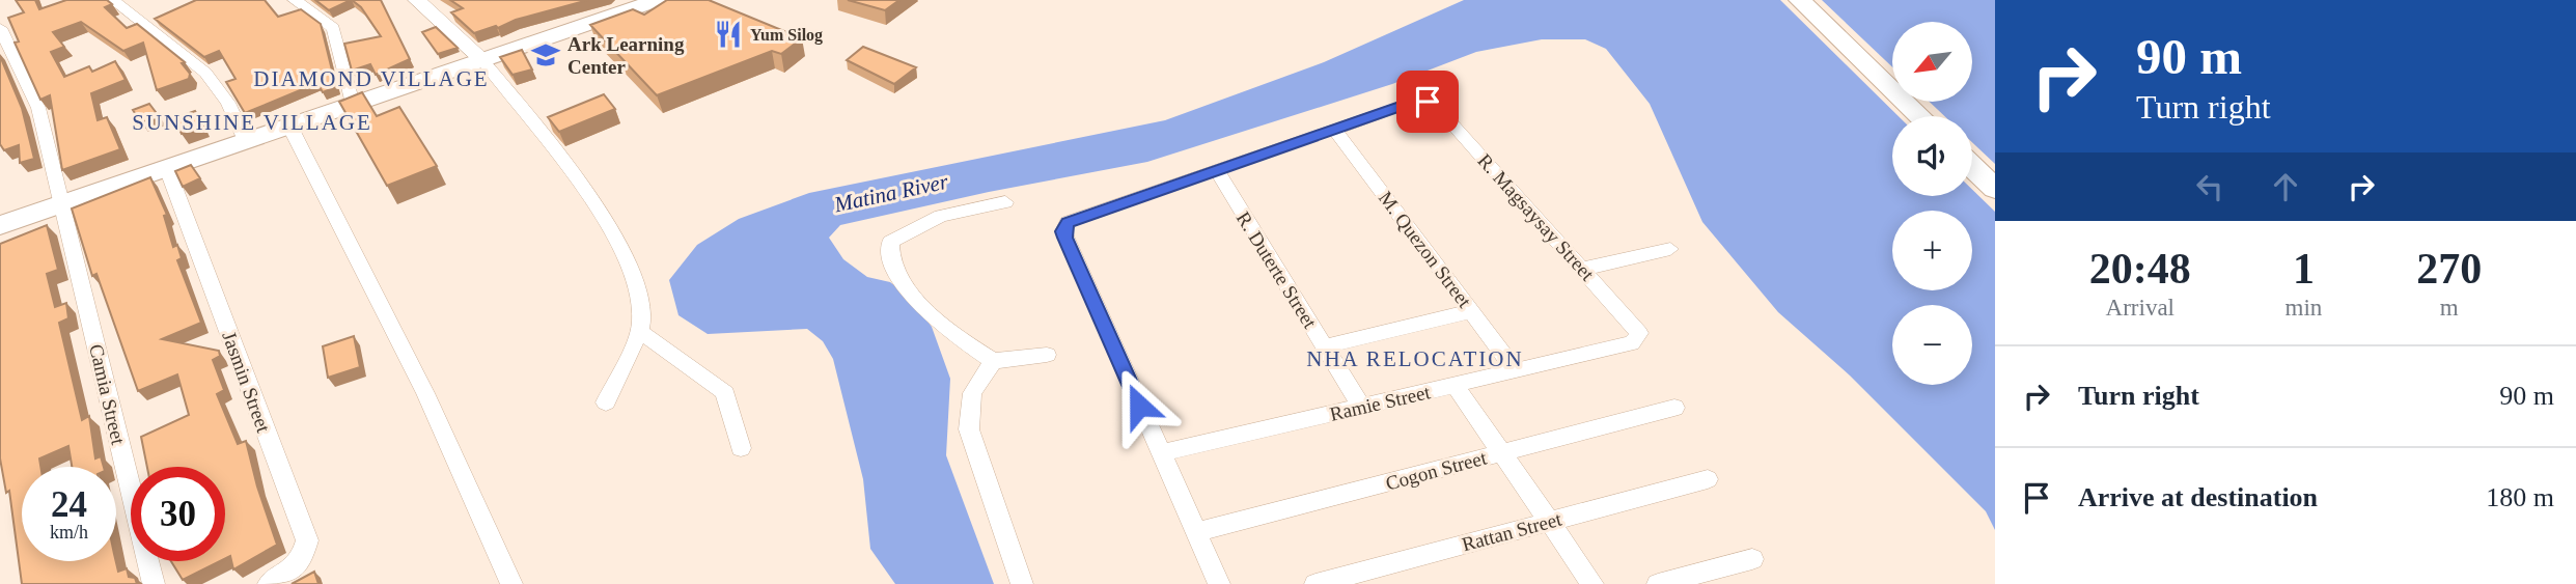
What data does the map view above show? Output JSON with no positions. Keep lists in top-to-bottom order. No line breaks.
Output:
{"streets":{"street":["R. Magsaysay Street","M. Quezon Street","R. Duterte Street","Jasmin Street","Camia Street","Ramie Street","Cogon Street","Rattan Street"]},"crossings":[["R. Magsaysay Street","M. Quezon Street"],["R. Magsaysay Street","Ramie Street"],["M. Quezon Street","Ramie Street"],["R. Duterte Street","Ramie Street"]],"districts":["DIAMOND VILLAGE","SUNSHINE VILLAGE","NHA RELOCATION"],"water":["Matina River"],"places":{"restaurant":["Yum Silog"],"school or university":["Ark Learning Center"]},"north":"bottom left","page":{"turn":["90 m","Turn right"],"map_buttons":["+","−"],"eta":["20:48","Arrival","1","min","270","m"],"list":[{"name":"Turn right","value":"90 m"},{"name":"Arrive at destination","value":"180 m"}],"speed":"24 km/h","limit":"30"}}
